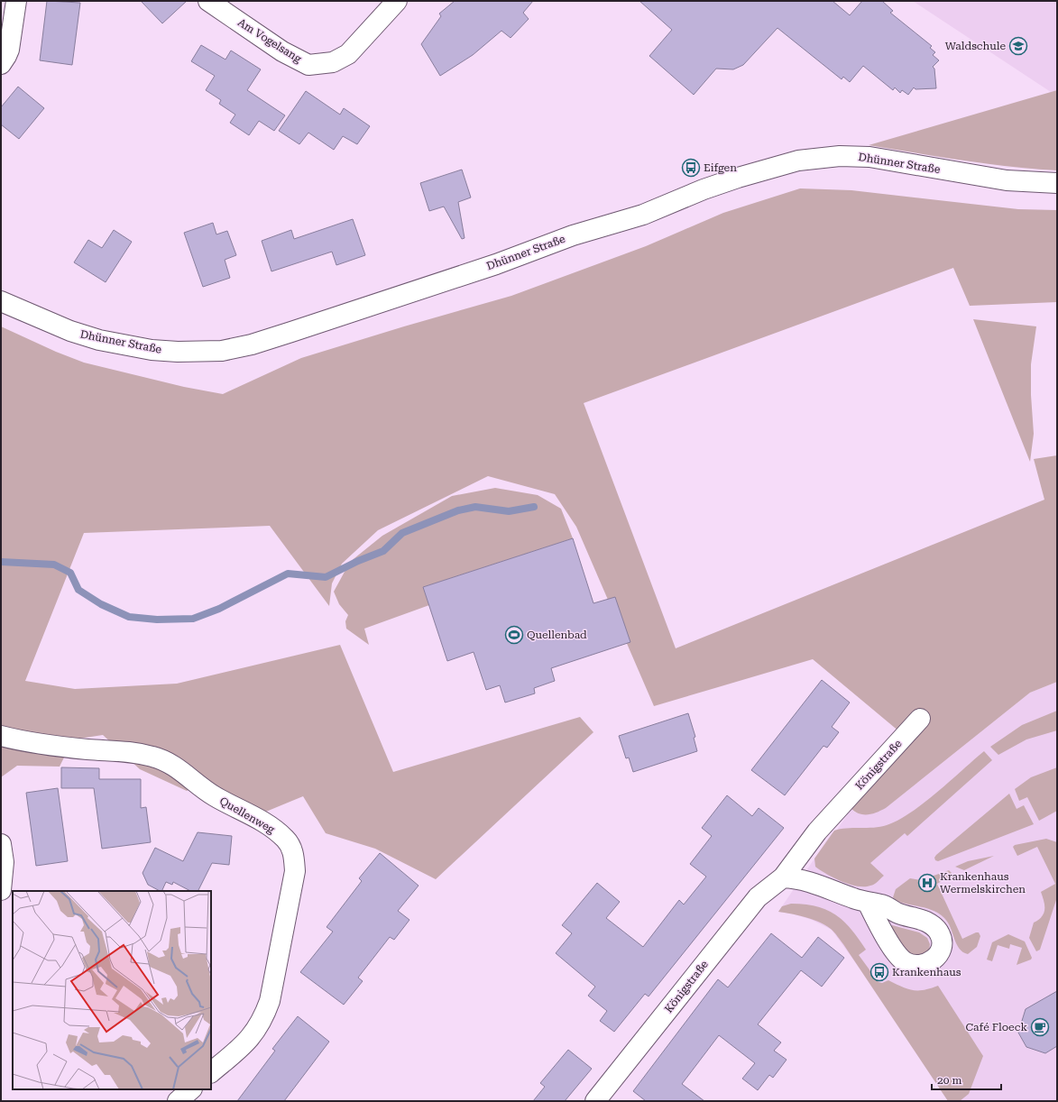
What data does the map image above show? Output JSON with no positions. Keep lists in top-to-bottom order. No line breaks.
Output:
{"streets":{"street":["Am Vogelsang","Dhünner Straße","Königstraße","Quellenweg"]},"places":{"school or university":["Waldschule"],"bus stop":["Eifgen","Krankenhaus"],"sports":["Quellenbad"],"hospital":["Krankenhaus Wermelskirchen"],"cafe":["Café Floeck"]},"scale_bar":"20 m"}
